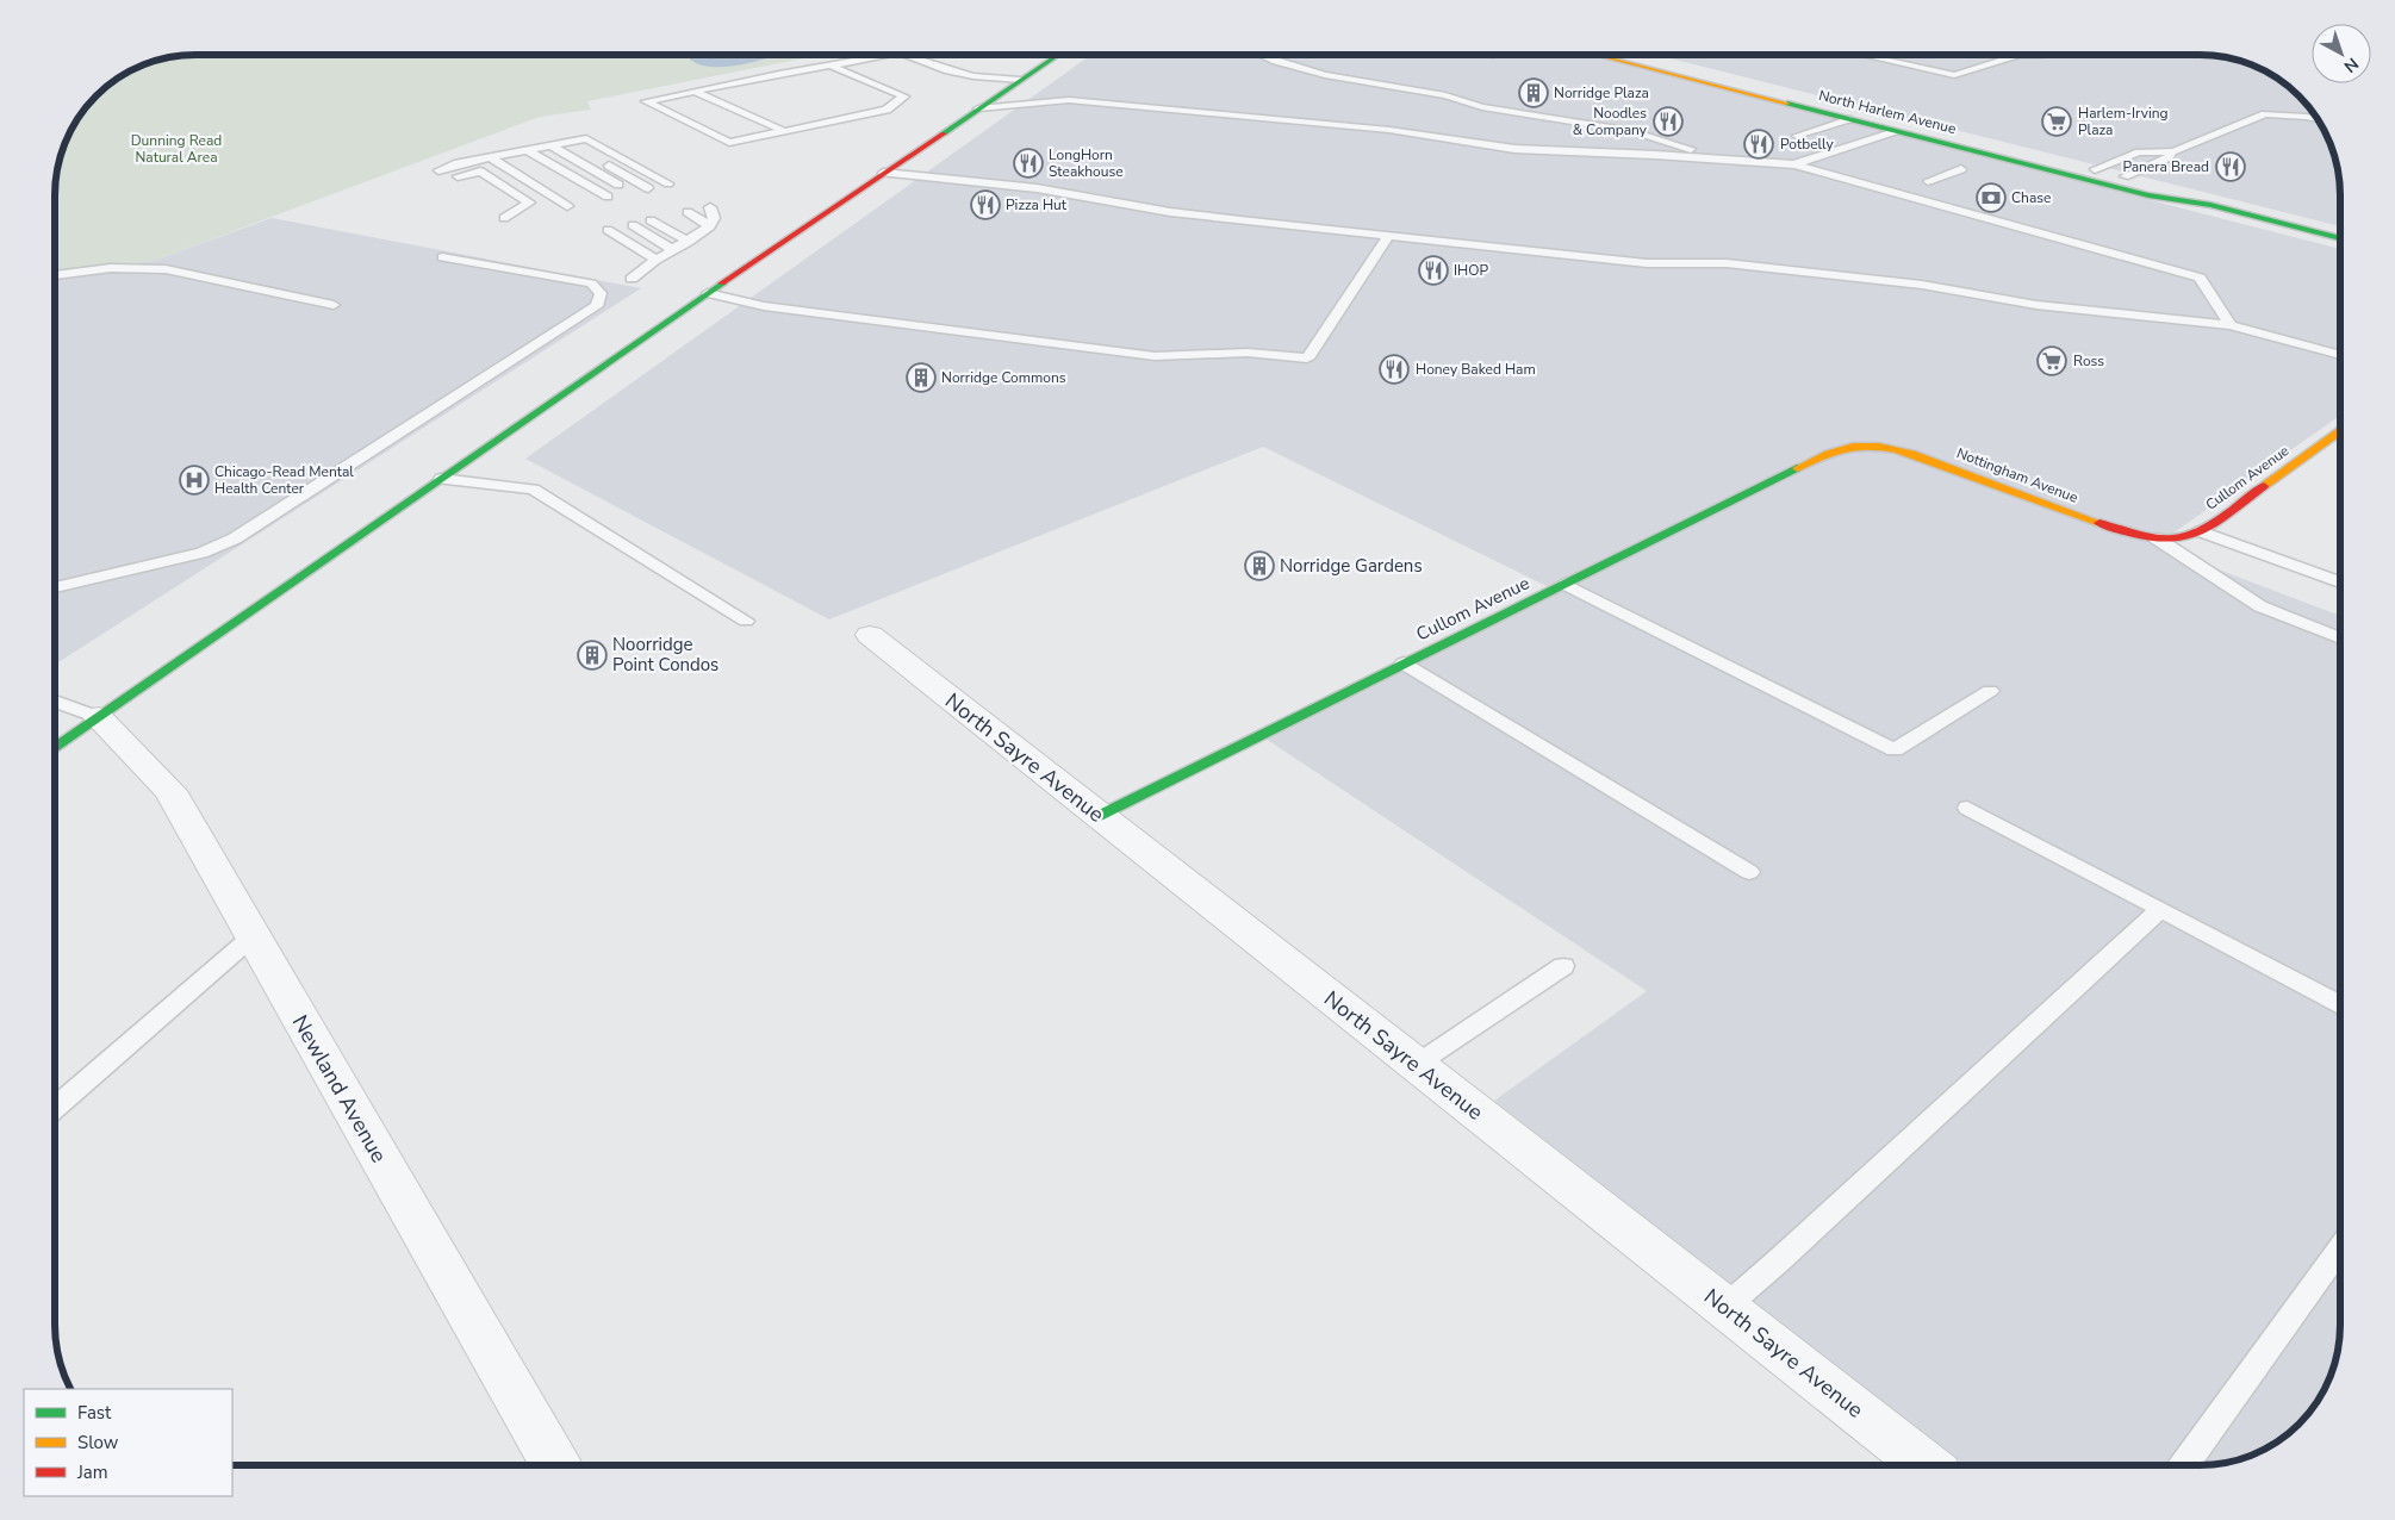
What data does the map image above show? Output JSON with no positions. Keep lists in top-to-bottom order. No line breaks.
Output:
{"streets":{"main road":["North Harlem Avenue","Nottingham Avenue","Cullom Avenue"],"street":["North Sayre Avenue","Newland Avenue"]},"crossings":[["Nottingham Avenue","Cullom Avenue"],["Cullom Avenue","North Sayre Avenue"]],"parks":["Dunning Read Natural Area"],"places":{"building":["Norridge Plaza","Norridge Commons","Norridge Gardens","Noorridge Point Condos"],"restaurant":["Noodles & Company","Potbelly","LongHorn Steakhouse","Panera Bread","Pizza Hut","IHOP","Honey Baked Ham"],"supermarket":["Harlem-Irving Plaza","Ross"],"bank":["Chase"],"hospital":["Chicago-Read Mental Health Center"]},"legend":["Fast","Slow","Jam"],"north":"bottom right"}
